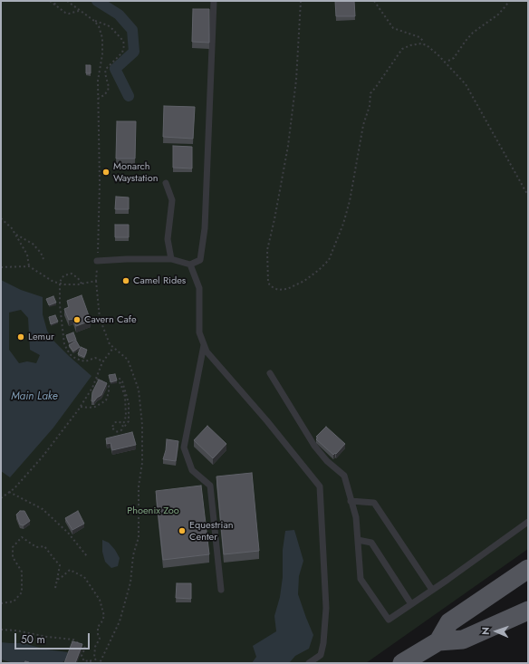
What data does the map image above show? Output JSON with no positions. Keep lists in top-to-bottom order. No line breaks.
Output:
{"water":["Main Lake"],"parks":["Phoenix Zoo"],"places":["Monarch Waystation","Camel Rides","Cavern Cafe","Lemur","Equestrian Center"],"scale_bar":"50 m","north":"left"}
